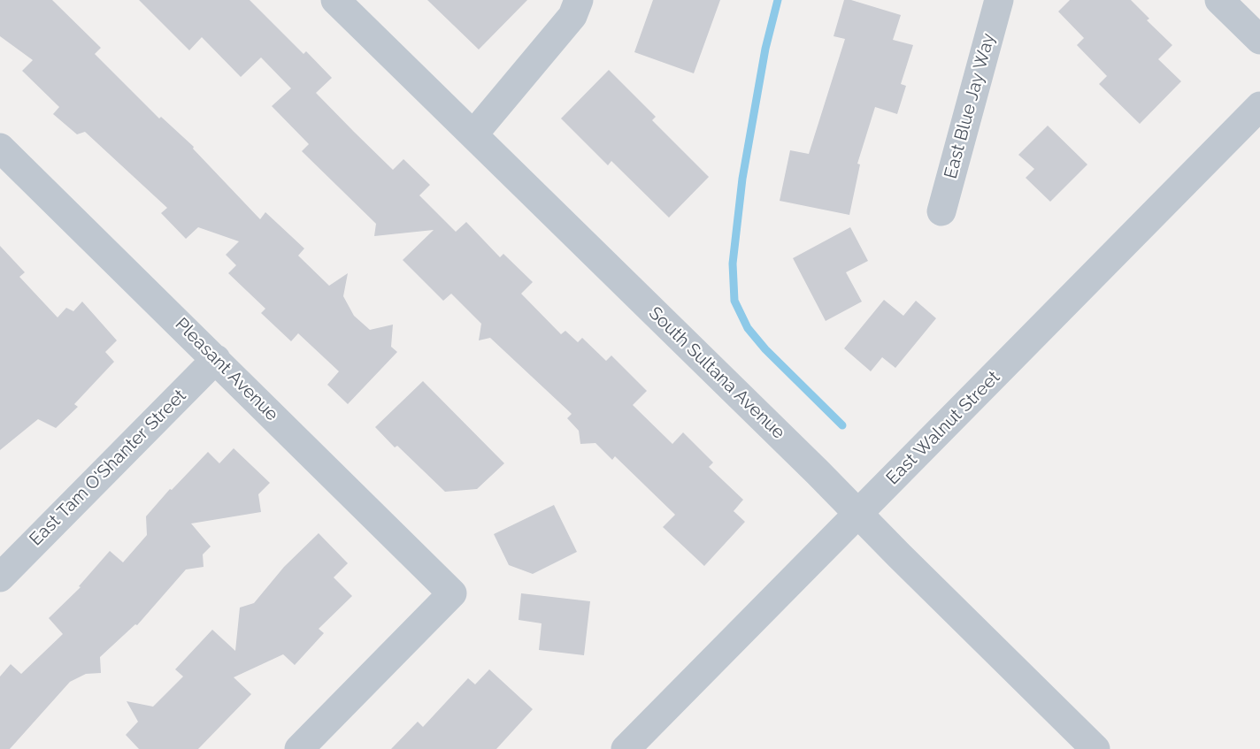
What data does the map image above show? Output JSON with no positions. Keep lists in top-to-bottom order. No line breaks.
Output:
{"streets":{"street":["East Blue Jay Way","Pleasant Avenue","South Sultana Avenue","East Walnut Street","East Tam O'Shanter Street"]},"crossings":[["Pleasant Avenue","East Tam O'Shanter Street"],["South Sultana Avenue","East Walnut Street"]]}
